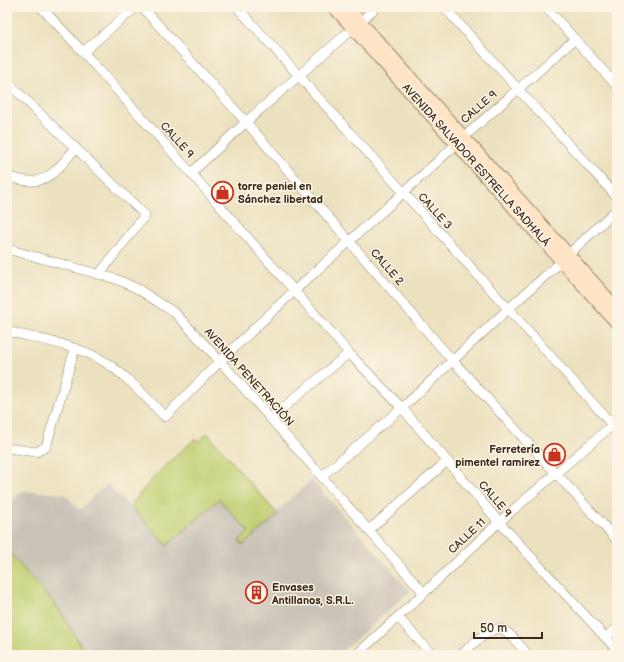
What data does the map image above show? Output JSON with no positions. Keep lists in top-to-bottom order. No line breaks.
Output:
{"streets":{"main road":["AVENIDA SALVADOR ESTRELLA SADHALÁ"],"street":["CALLE 9","CALLE 3","CALLE 2","AVENIDA PENETRACIÓN","CALLE 11"]},"crossings":[["CALLE 9","AVENIDA SALVADOR ESTRELLA SADHALÁ"],["CALLE 9","CALLE 3"],["CALLE 9","CALLE 2"],["CALLE 9","AVENIDA PENETRACIÓN"],["CALLE 9","CALLE 11"],["CALLE 3","CALLE 11"],["CALLE 2","CALLE 11"],["AVENIDA PENETRACIÓN","CALLE 11"]],"places":{"shop":["torre peniel en Sánchez libertad","Ferretería pimentel ramirez"],"building":["Envases Antillanos, S.R.L."]},"scale_bar":"50 m"}
